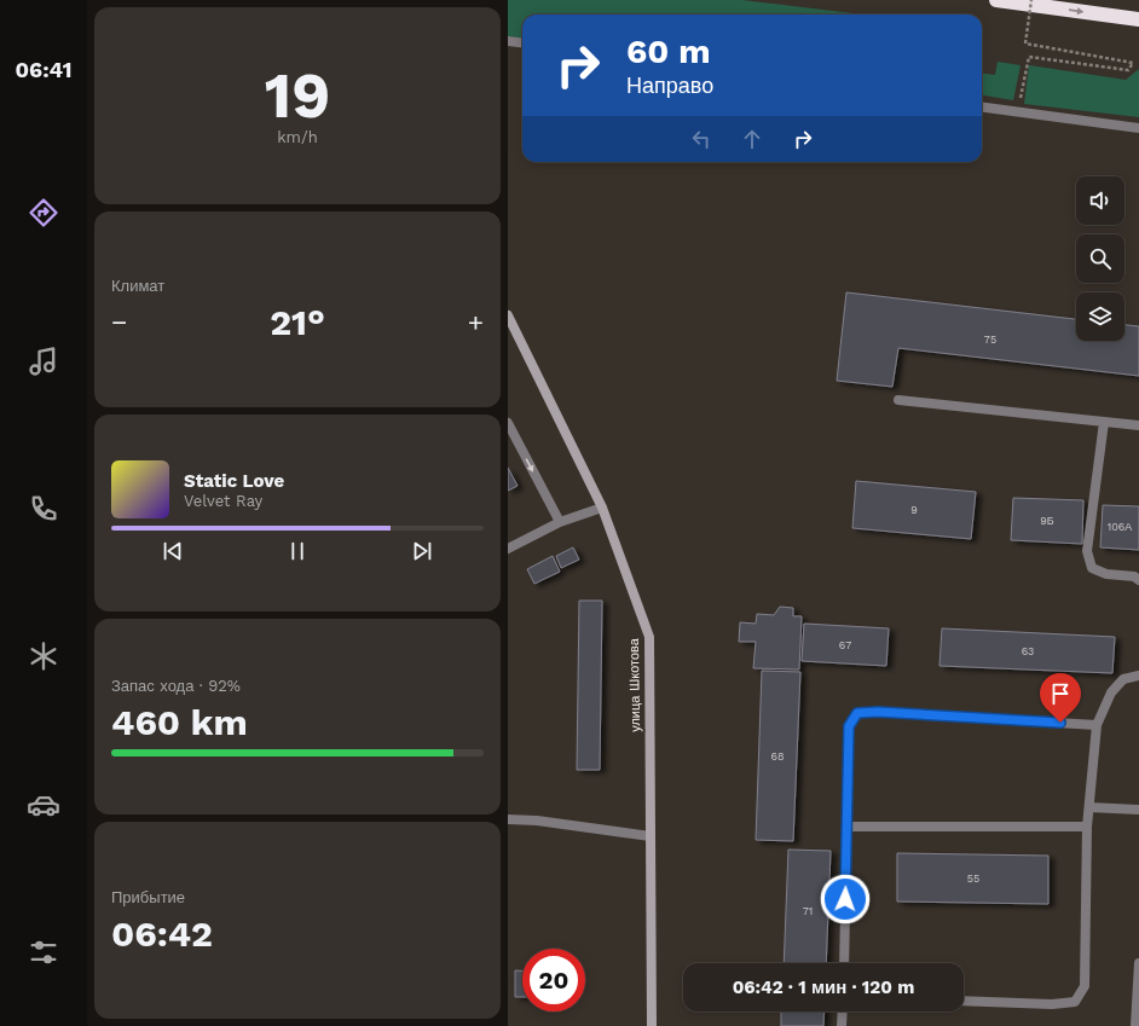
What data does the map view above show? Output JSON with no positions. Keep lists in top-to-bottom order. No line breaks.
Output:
{"streets":{"street":["улица Шкотова"]},"house_numbers":["75","9","9Б","106А","67","63","68","55","71"],"page":{"tabs":"06:41","tile":[["19","km/h"],"Климат",["Запас хода · 92%","460 km"],["Прибытие","06:42"]],"turn":["60 m","Направо"],"heat":["−","21°","+"],"song":["Static Love","Velvet Ray"],"limit":"20","trip":"06:42 · 1 мин · 120 m"}}
